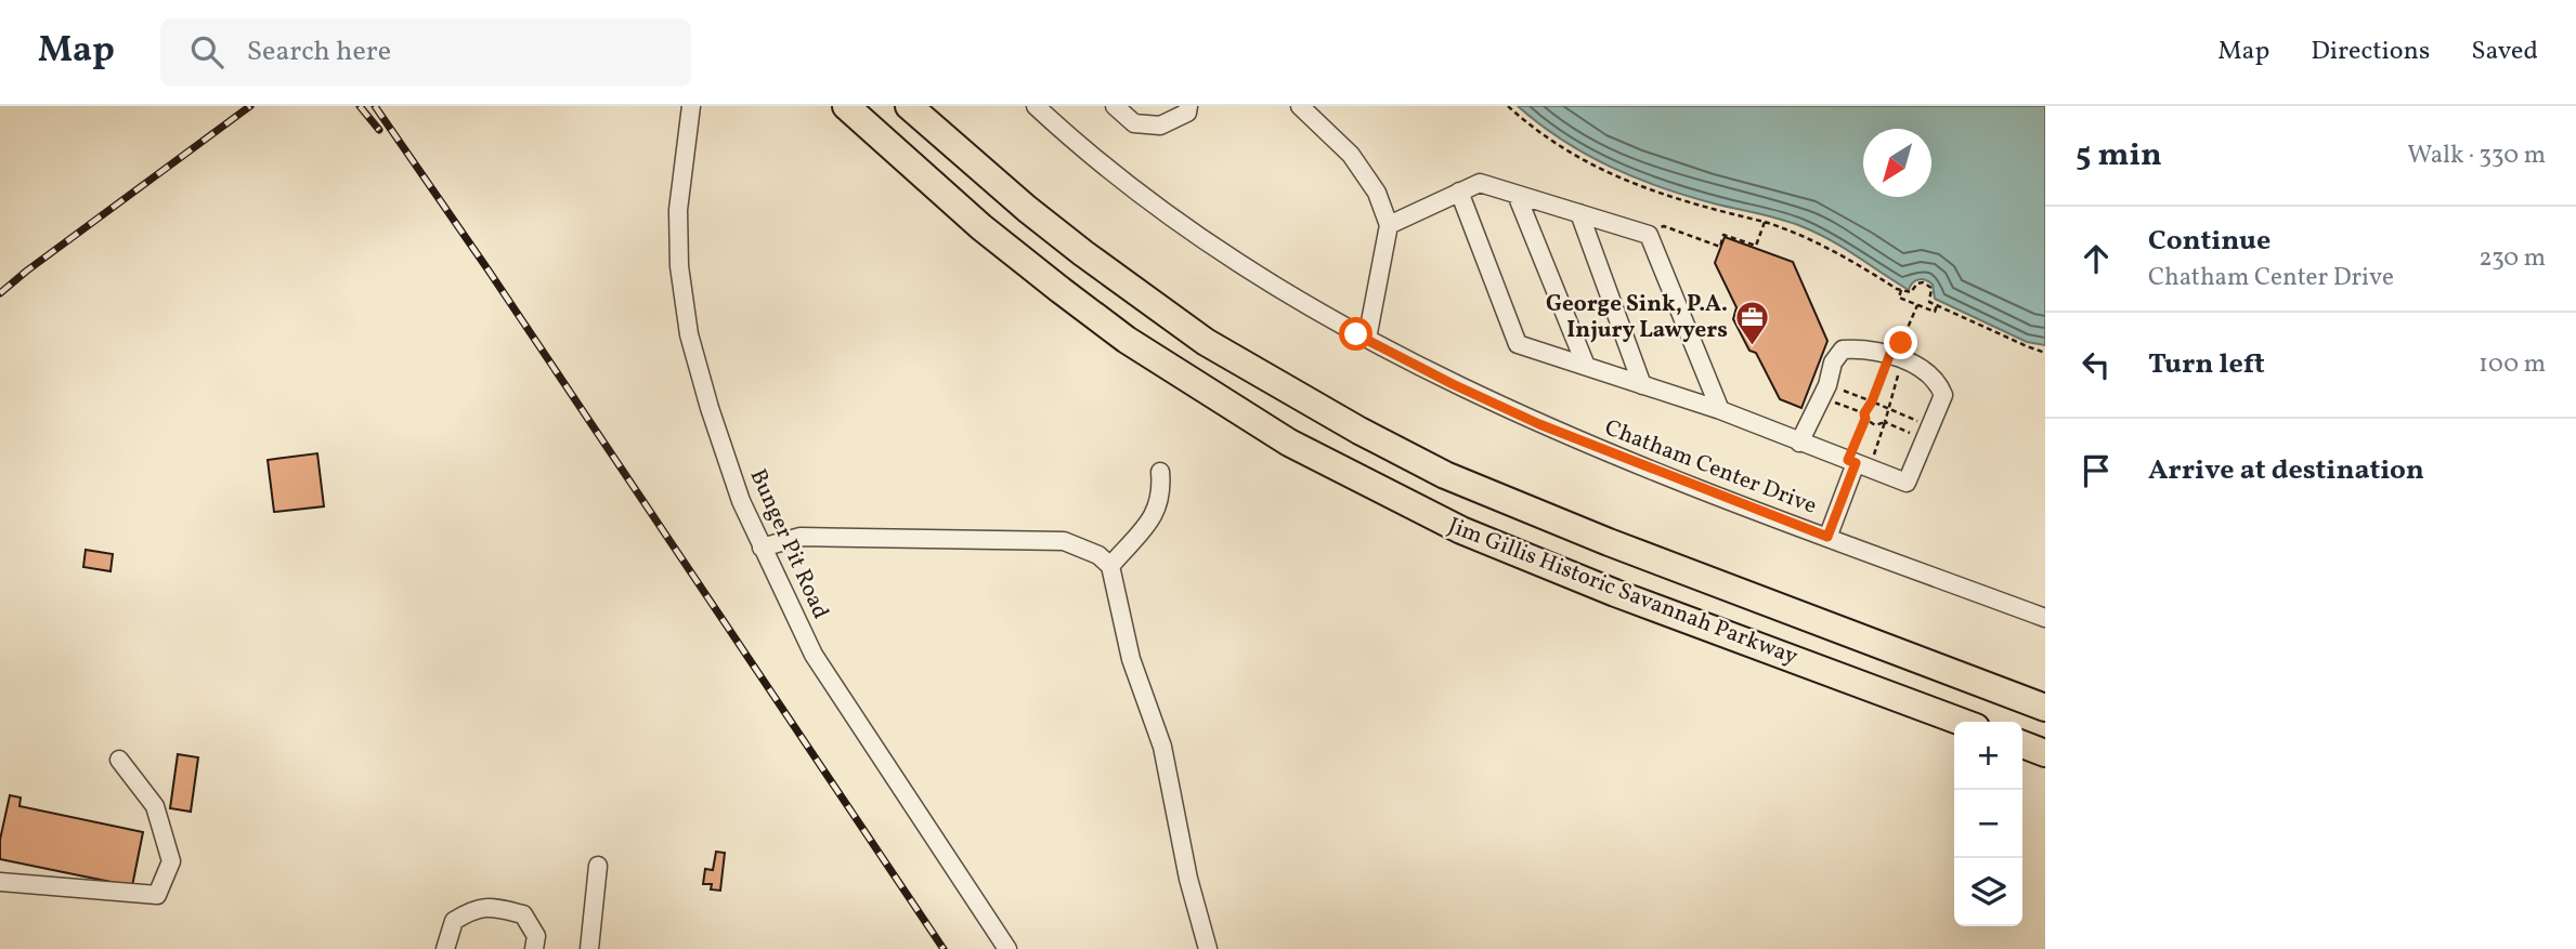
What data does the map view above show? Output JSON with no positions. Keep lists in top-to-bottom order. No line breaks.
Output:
{"streets":{"highway":["Jim Gillis Historic Savannah Parkway"],"street":["Chatham Center Drive","Bunger Pit Road"]},"places":{"office":["George Sink, P.A. Injury Lawyers"]},"north":"bottom left","page":{"header":"Map","search":"Search here","nav":["Map","Directions","Saved"],"heading":["5 min","Walk · 330 m"],"list":[["Continue","Chatham Center Drive","230 m"],["Turn left","100 m"],"Arrive at destination"],"map_buttons":["+","−"]}}
